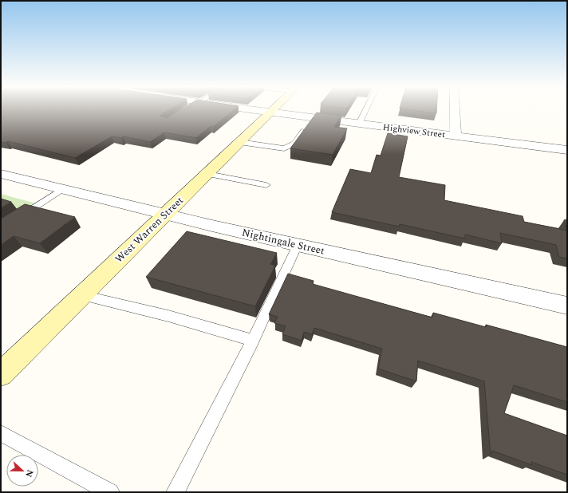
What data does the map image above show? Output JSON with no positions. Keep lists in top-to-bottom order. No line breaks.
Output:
{"streets":{"main road":["West Warren Street"],"street":["Highview Street","Nightingale Street"]},"crossings":[["Highview Street","West Warren Street"],["West Warren Street","Nightingale Street"]],"north":"right"}
